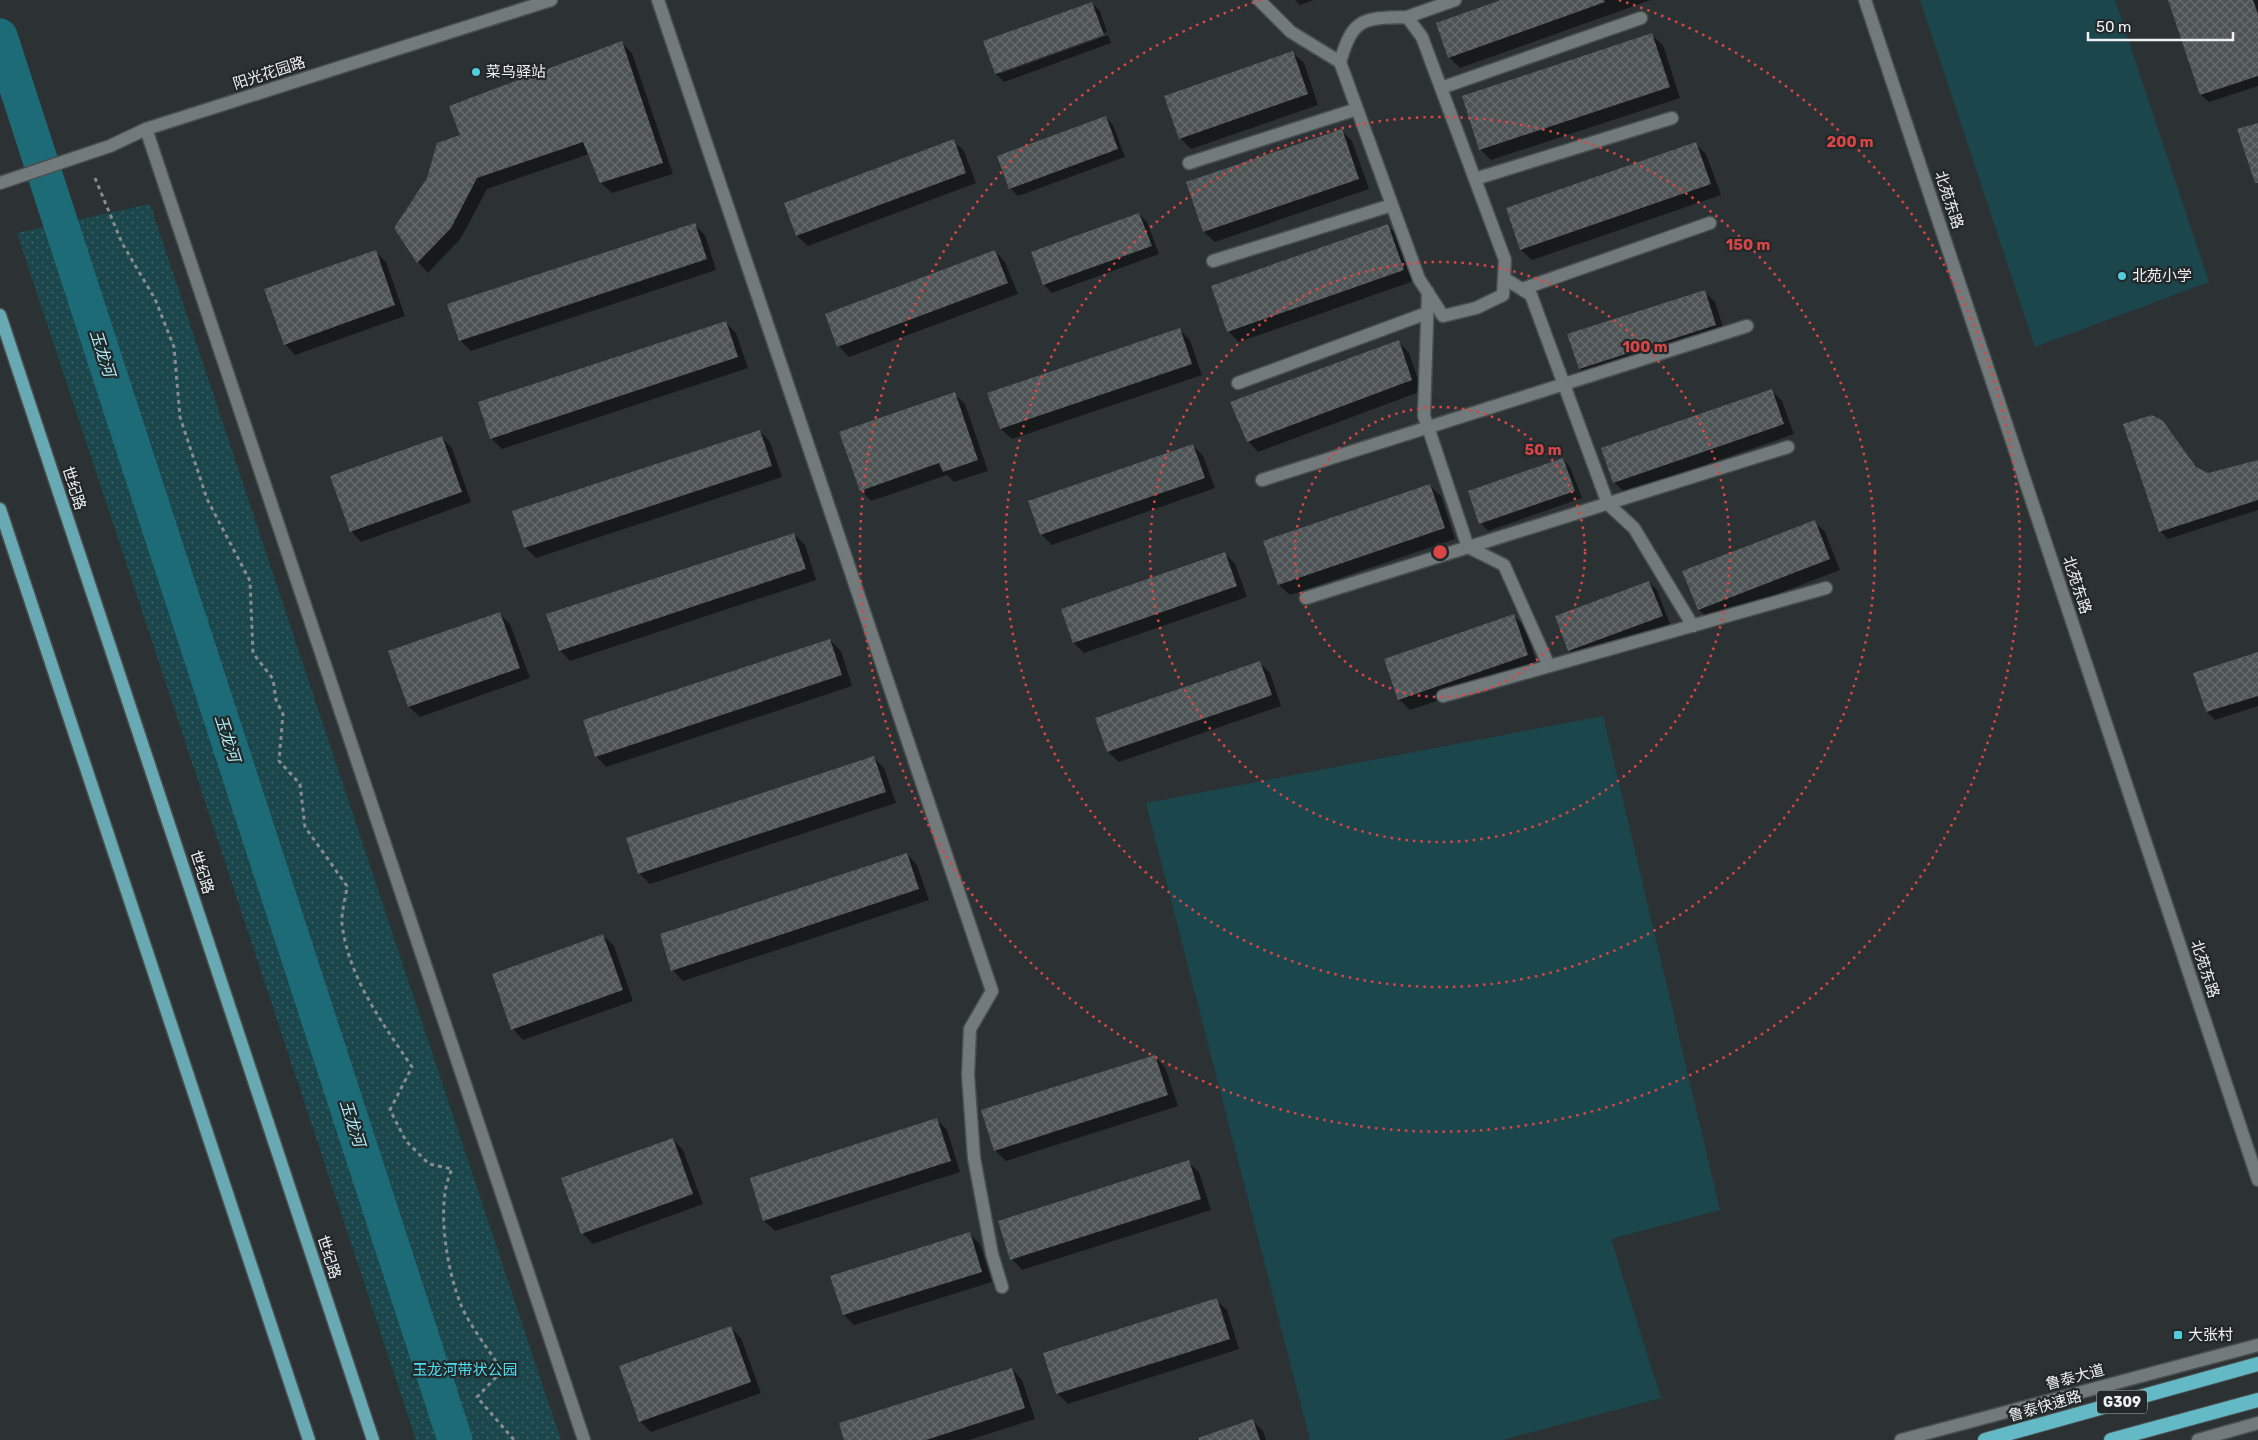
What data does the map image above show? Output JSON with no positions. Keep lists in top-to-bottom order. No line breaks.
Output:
{"streets":{"highway":["G309","鲁泰快速路"],"main road":["世纪路"],"street":["阳光花园路","北苑东路","鲁泰大道"]},"water":["玉龙河"],"parks":["玉龙河带状公园"],"places":{"other":["菜鸟驿站","北苑小学"],"transit":["大张村"]},"scale_bar":"50 m","rings":["200 m","150 m","100 m","50 m"]}
